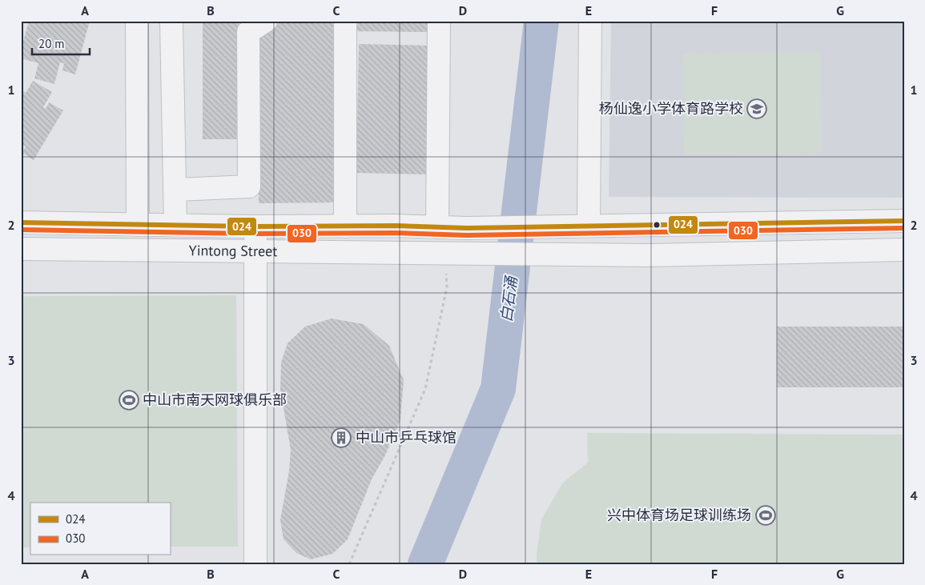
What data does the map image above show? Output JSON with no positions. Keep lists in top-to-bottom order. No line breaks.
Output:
{"streets":{"street":["Yintong Street"]},"water":["白石涌"],"places":{"school or university":["杨仙逸小学体育路学校"],"sports":["中山市南天网球俱乐部","兴中体育场足球训练场"],"building":["中山市乒乓球馆"]},"lines":["transit line 024","transit line 030"],"legend":["024","030"],"scale_bar":"20 m","grid":{"columns":["A","B","C","D","E","F","G"],"rows":["1","2","3","4"]}}
